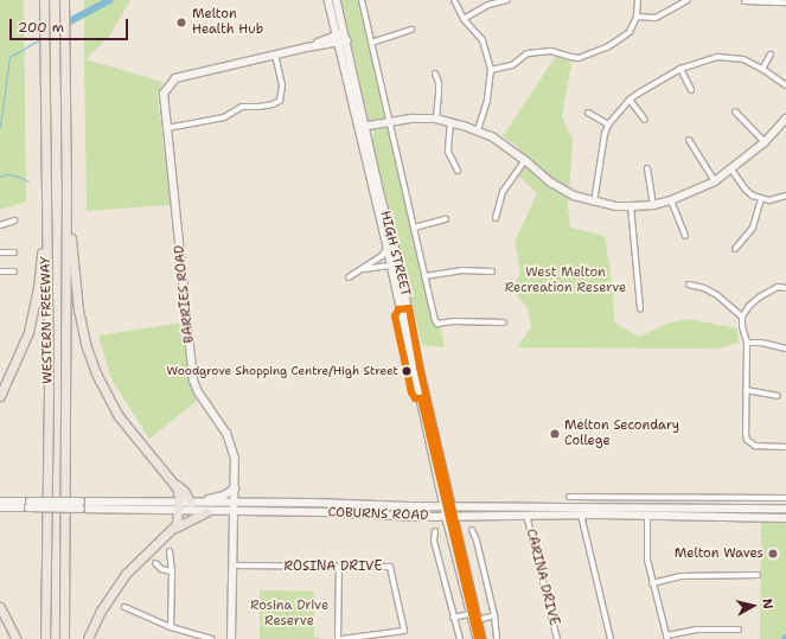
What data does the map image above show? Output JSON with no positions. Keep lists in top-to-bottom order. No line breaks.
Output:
{"streets":{"highway":["WESTERN FREEWAY"],"main road":["HIGH STREET","BARRIES ROAD","COBURNS ROAD"],"street":["ROSINA DRIVE","CARINA DRIVE"]},"crossings":[["HIGH STREET","BARRIES ROAD"],["HIGH STREET","COBURNS ROAD"],["BARRIES ROAD","COBURNS ROAD"],["BARRIES ROAD","ROSINA DRIVE"],["COBURNS ROAD","CARINA DRIVE"]],"parks":["West Melton Recreation Reserve","Rosina Drive Reserve"],"places":["Melton Health Hub","Woodgrove Shopping Centre/High Street","Melton Secondary College","Melton Waves"],"scale_bar":"200 m","north":"right"}
